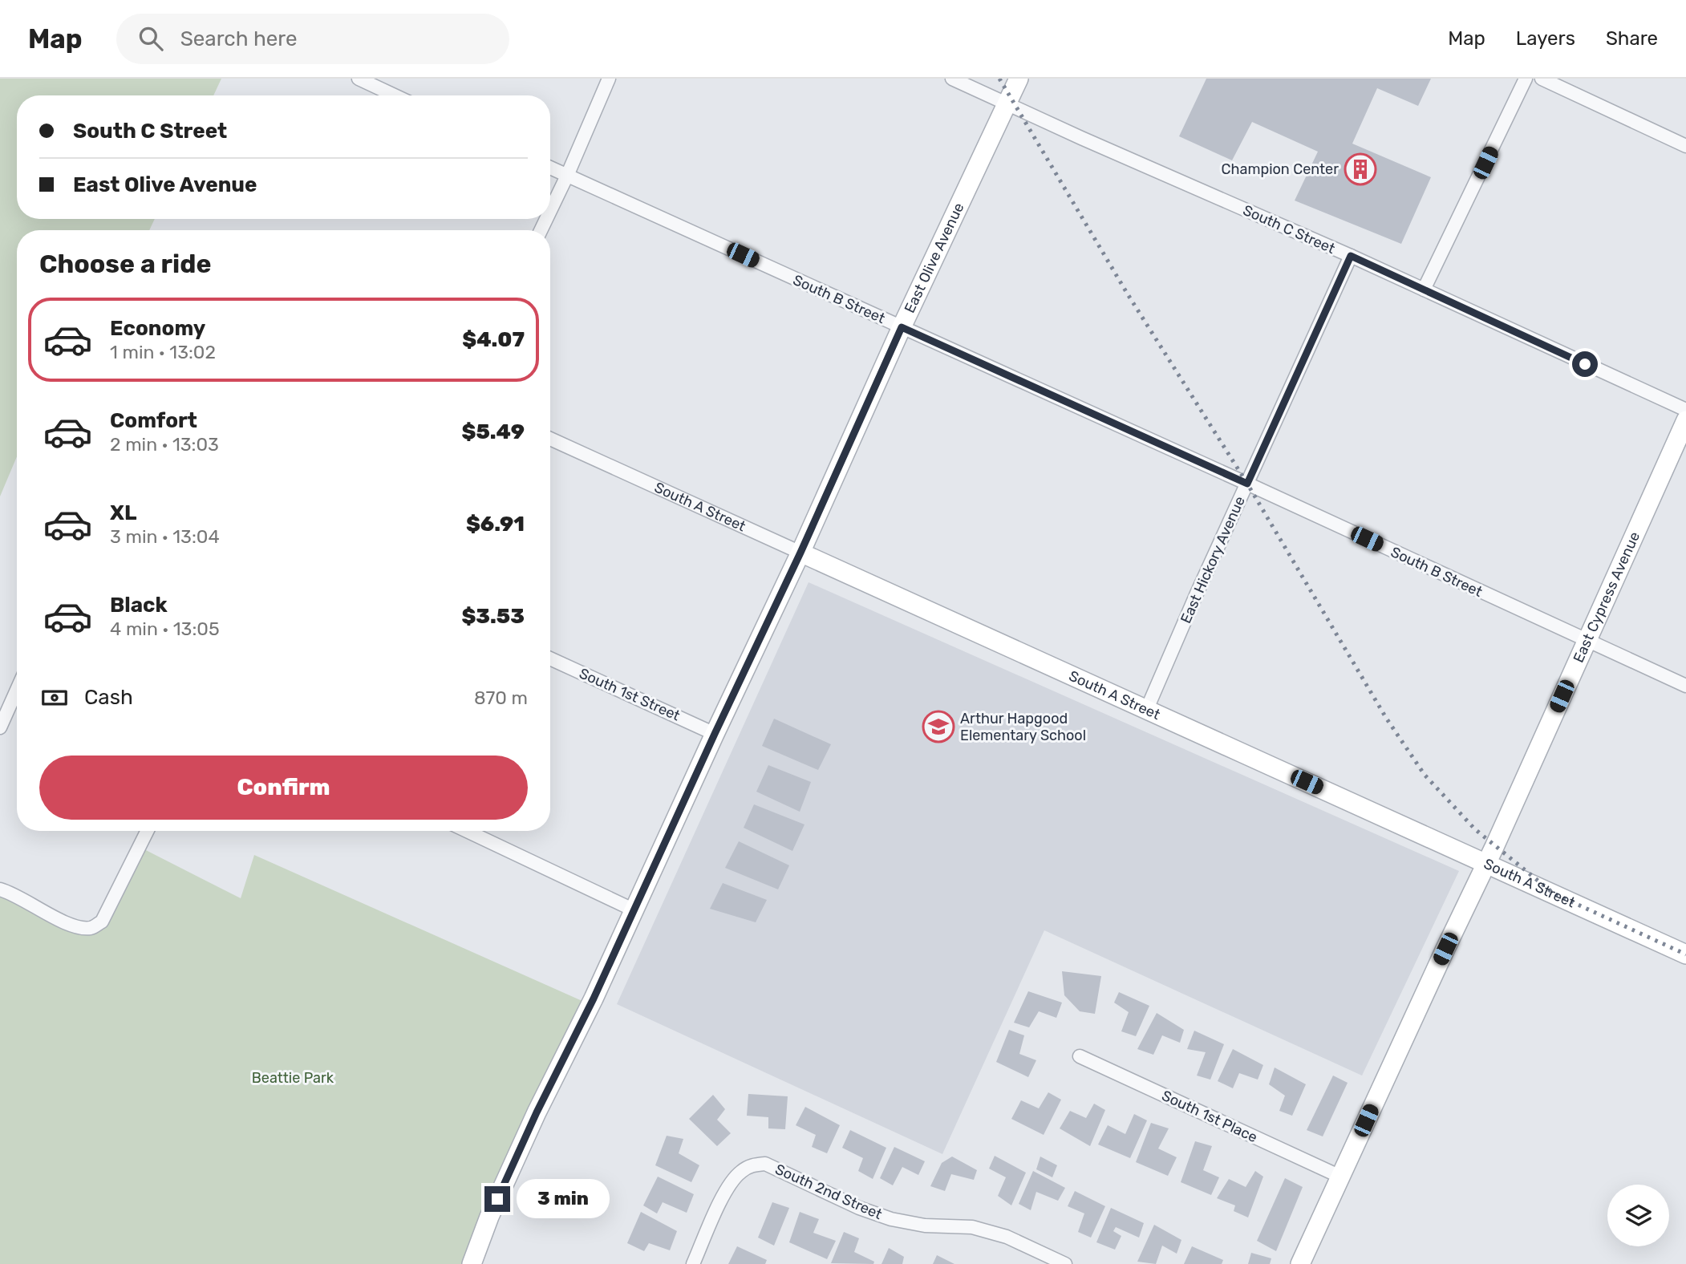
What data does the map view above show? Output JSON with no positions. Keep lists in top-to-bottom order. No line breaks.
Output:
{"streets":{"street":["South C Street","East Olive Avenue","South B Street","South A Street","East Hickory Avenue","East Cypress Avenue","South 1st Street","South 1st Place","South 2nd Street"]},"crossings":[["South C Street","East Olive Avenue"],["South C Street","East Hickory Avenue"],["East Olive Avenue","South B Street"],["East Olive Avenue","South A Street"],["East Olive Avenue","South 1st Street"],["South B Street","East Hickory Avenue"],["South B Street","East Cypress Avenue"],["South A Street","East Hickory Avenue"],["South A Street","East Cypress Avenue"],["East Cypress Avenue","South 1st Place"]],"parks":["Beattie Park"],"places":{"building":["Champion Center"],"school or university":["Arthur Hapgood Elementary School"]},"page":{"header":"Map","search":"Search here","nav":["Map","Layers","Share"],"banner":["South C Street","East Olive Avenue"],"heading":"Choose a ride","list":[{"name":"Economy","note":"1 min · 13:02","value":"$4.07"},{"name":"Comfort","note":"2 min · 13:03","value":"$5.49"},{"name":"XL","note":"3 min · 13:04","value":"$6.91"},{"name":"Black","note":"4 min · 13:05","value":"$3.53"}],"pay":["Cash","870 m"],"buttons":"Confirm","bubble":"3 min"}}
